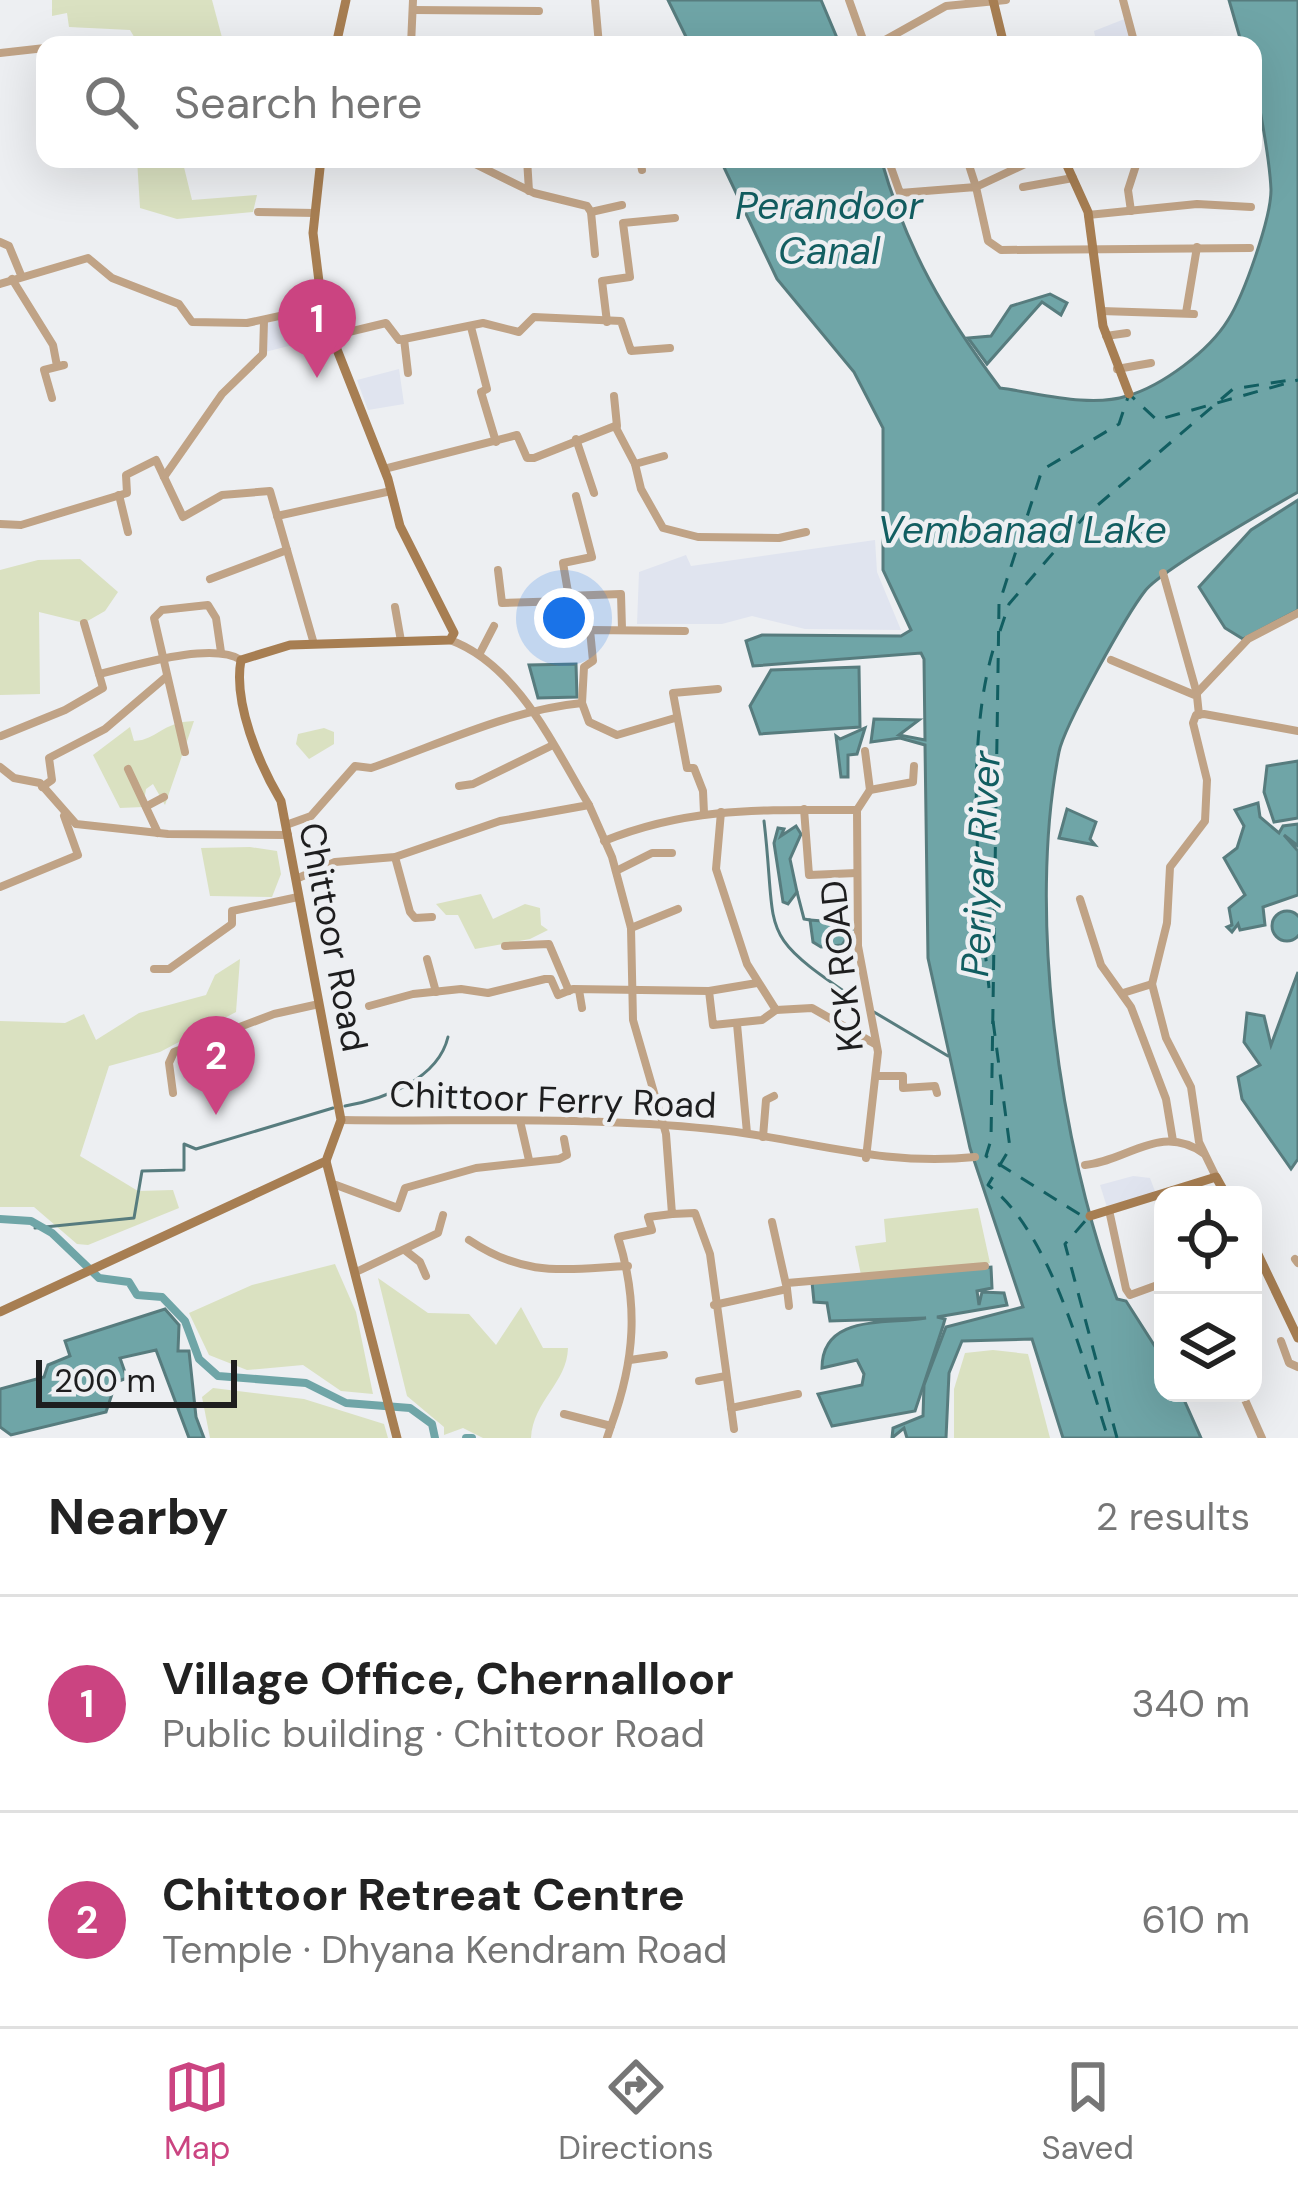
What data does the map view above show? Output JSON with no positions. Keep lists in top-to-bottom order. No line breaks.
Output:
{"streets":{"main road":["Chittoor Road"],"street":["KCK ROAD","Chittoor Ferry Road"]},"crossings":[["Chittoor Road","Chittoor Ferry Road"],["KCK ROAD","Chittoor Ferry Road"]],"water":["Perandoor Canal","Vembanad Lake","Periyar River"],"scale_bar":"200 m","page":{"search":"Search here","pins":["1","2"],"scale":"200 m","heading":["Nearby","2 results"],"list":[{"mark":"1","name":"Village Office, Chernalloor","note":"Public building · Chittoor Road","value":"340 m"},{"mark":"2","name":"Chittoor Retreat Centre","note":"Temple · Dhyana Kendram Road","value":"610 m"}],"nav":["Map","Directions","Saved"]}}
